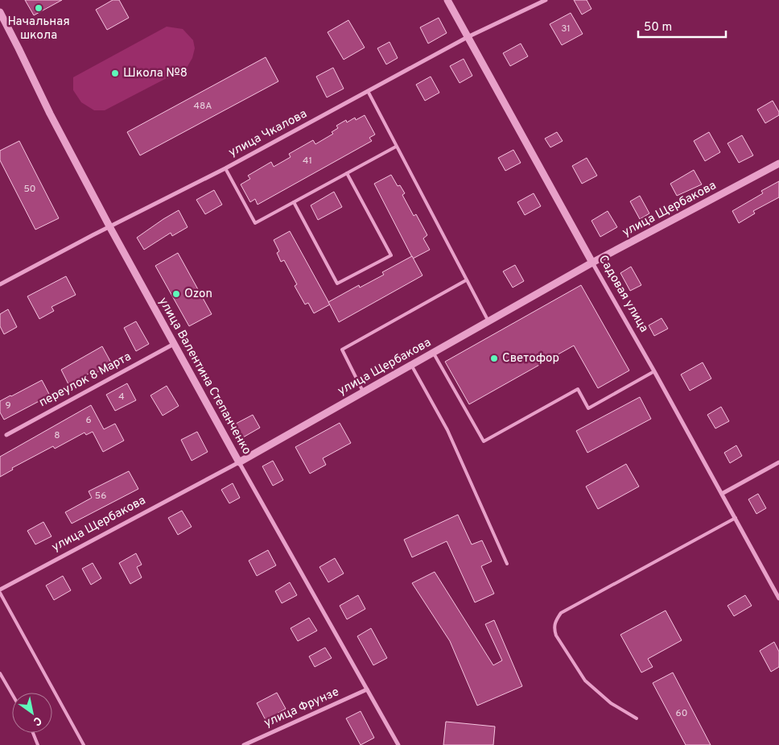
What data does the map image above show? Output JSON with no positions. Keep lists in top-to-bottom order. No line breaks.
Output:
{"streets":{"street":["улица Чкалова","улица Щербакова","Садовая улица","улица Валентина Степанченко","переулок 8 Марта","улица Фрунзе"]},"crossings":[["улица Чкалова","Садовая улица"],["улица Чкалова","улица Валентина Степанченко"],["улица Щербакова","Садовая улица"],["улица Щербакова","улица Валентина Степанченко"],["улица Валентина Степанченко","переулок 8 Марта"],["улица Валентина Степанченко","улица Фрунзе"]],"places":["Начальная школа","Школа №8","Ozon","Светофор"],"house_numbers":["31","48А","41","50","4","9","6","8","56","60"],"scale_bar":"50 m","north":"bottom right"}
